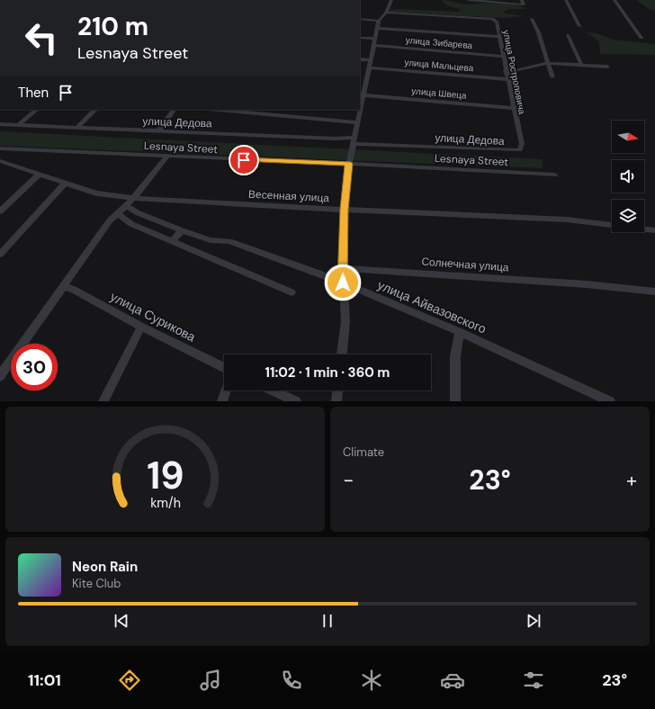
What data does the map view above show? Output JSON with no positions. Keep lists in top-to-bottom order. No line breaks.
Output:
{"streets":{"street":["улица Зибарева","улица Мальцева","улица Ростроповича","улица Швеца","улица Дедова","Lesnaya Street","Весенная улица","Солнечная улица","улица Айвазовского","улица Сурикова"]},"crossings":[["улица Зибарева","улица Ростроповича"],["улица Мальцева","улица Ростроповича"],["улица Ростроповича","улица Швеца"],["улица Ростроповича","улица Дедова"]],"north":"right","page":{"turn":["210 m","Lesnaya Street"],"then":"Then","limit":"30","trip":"11:02 · 1 min · 360 m","tile":"Climate","heat":["−","23°","+"],"song":["Neon Rain","Kite Club"],"tabs":["11:01","23°"],"gauge":["19","km/h"]}}
